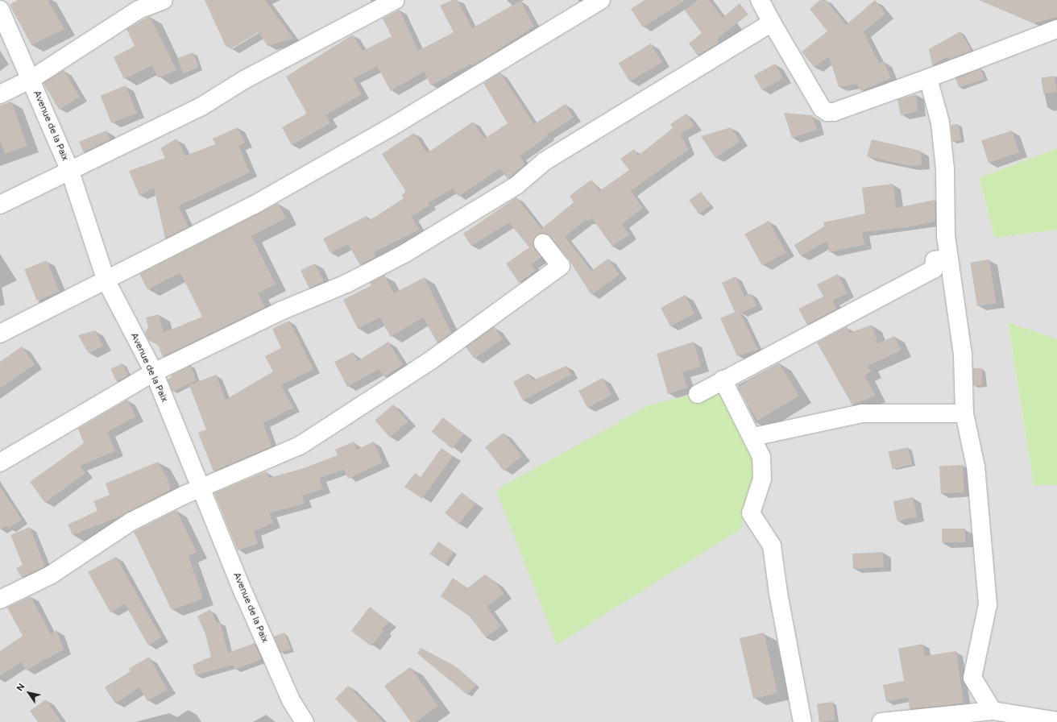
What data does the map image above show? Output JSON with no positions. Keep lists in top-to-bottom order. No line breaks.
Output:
{"streets":{"street":["Avenue de la Paix"]},"north":"top left"}
